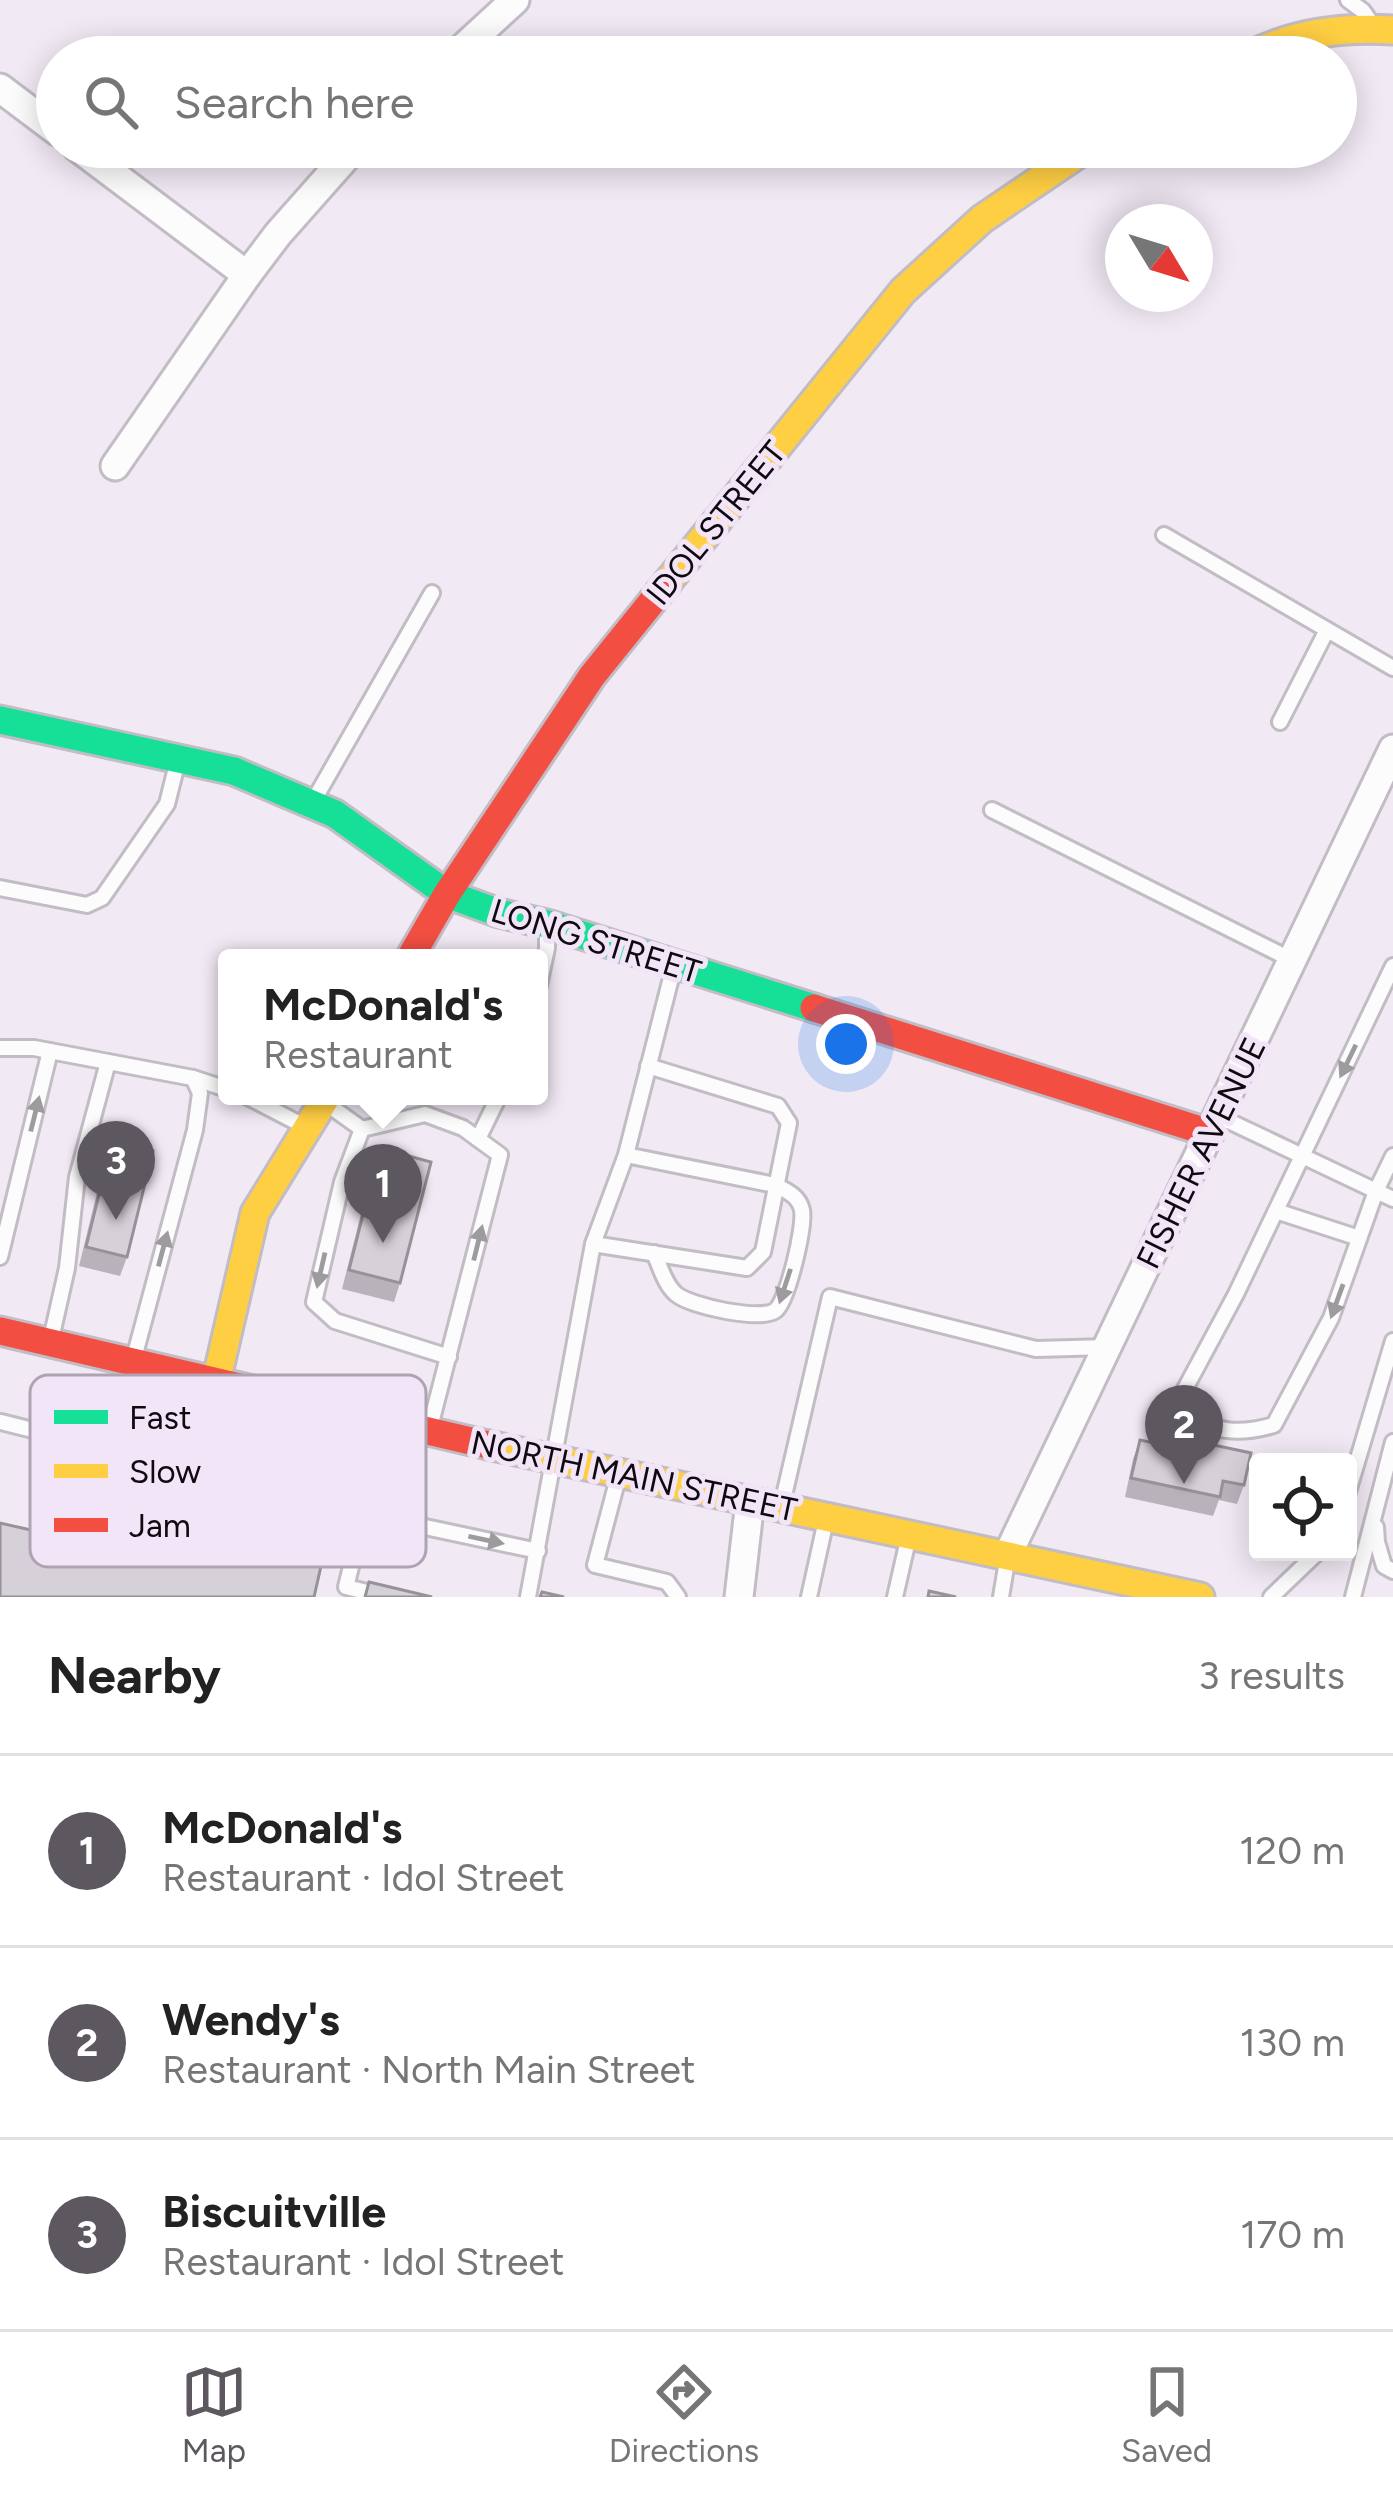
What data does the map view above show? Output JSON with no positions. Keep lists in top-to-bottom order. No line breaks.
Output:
{"streets":{"street":["IDOL STREET","LONG STREET","FISHER AVENUE","NORTH MAIN STREET"]},"crossings":[["IDOL STREET","LONG STREET"],["LONG STREET","FISHER AVENUE"],["FISHER AVENUE","NORTH MAIN STREET"]],"legend":["Fast","Slow","Jam"],"north":"bottom right","page":{"search":"Search here","popup":["McDonald's","Restaurant"],"pins":["3","1","2"],"heading":["Nearby","3 results"],"list":[{"mark":"1","name":"McDonald's","note":"Restaurant · Idol Street","value":"120 m"},{"mark":"2","name":"Wendy's","note":"Restaurant · North Main Street","value":"130 m"},{"mark":"3","name":"Biscuitville","note":"Restaurant · Idol Street","value":"170 m"}],"nav":["Map","Directions","Saved"]}}
